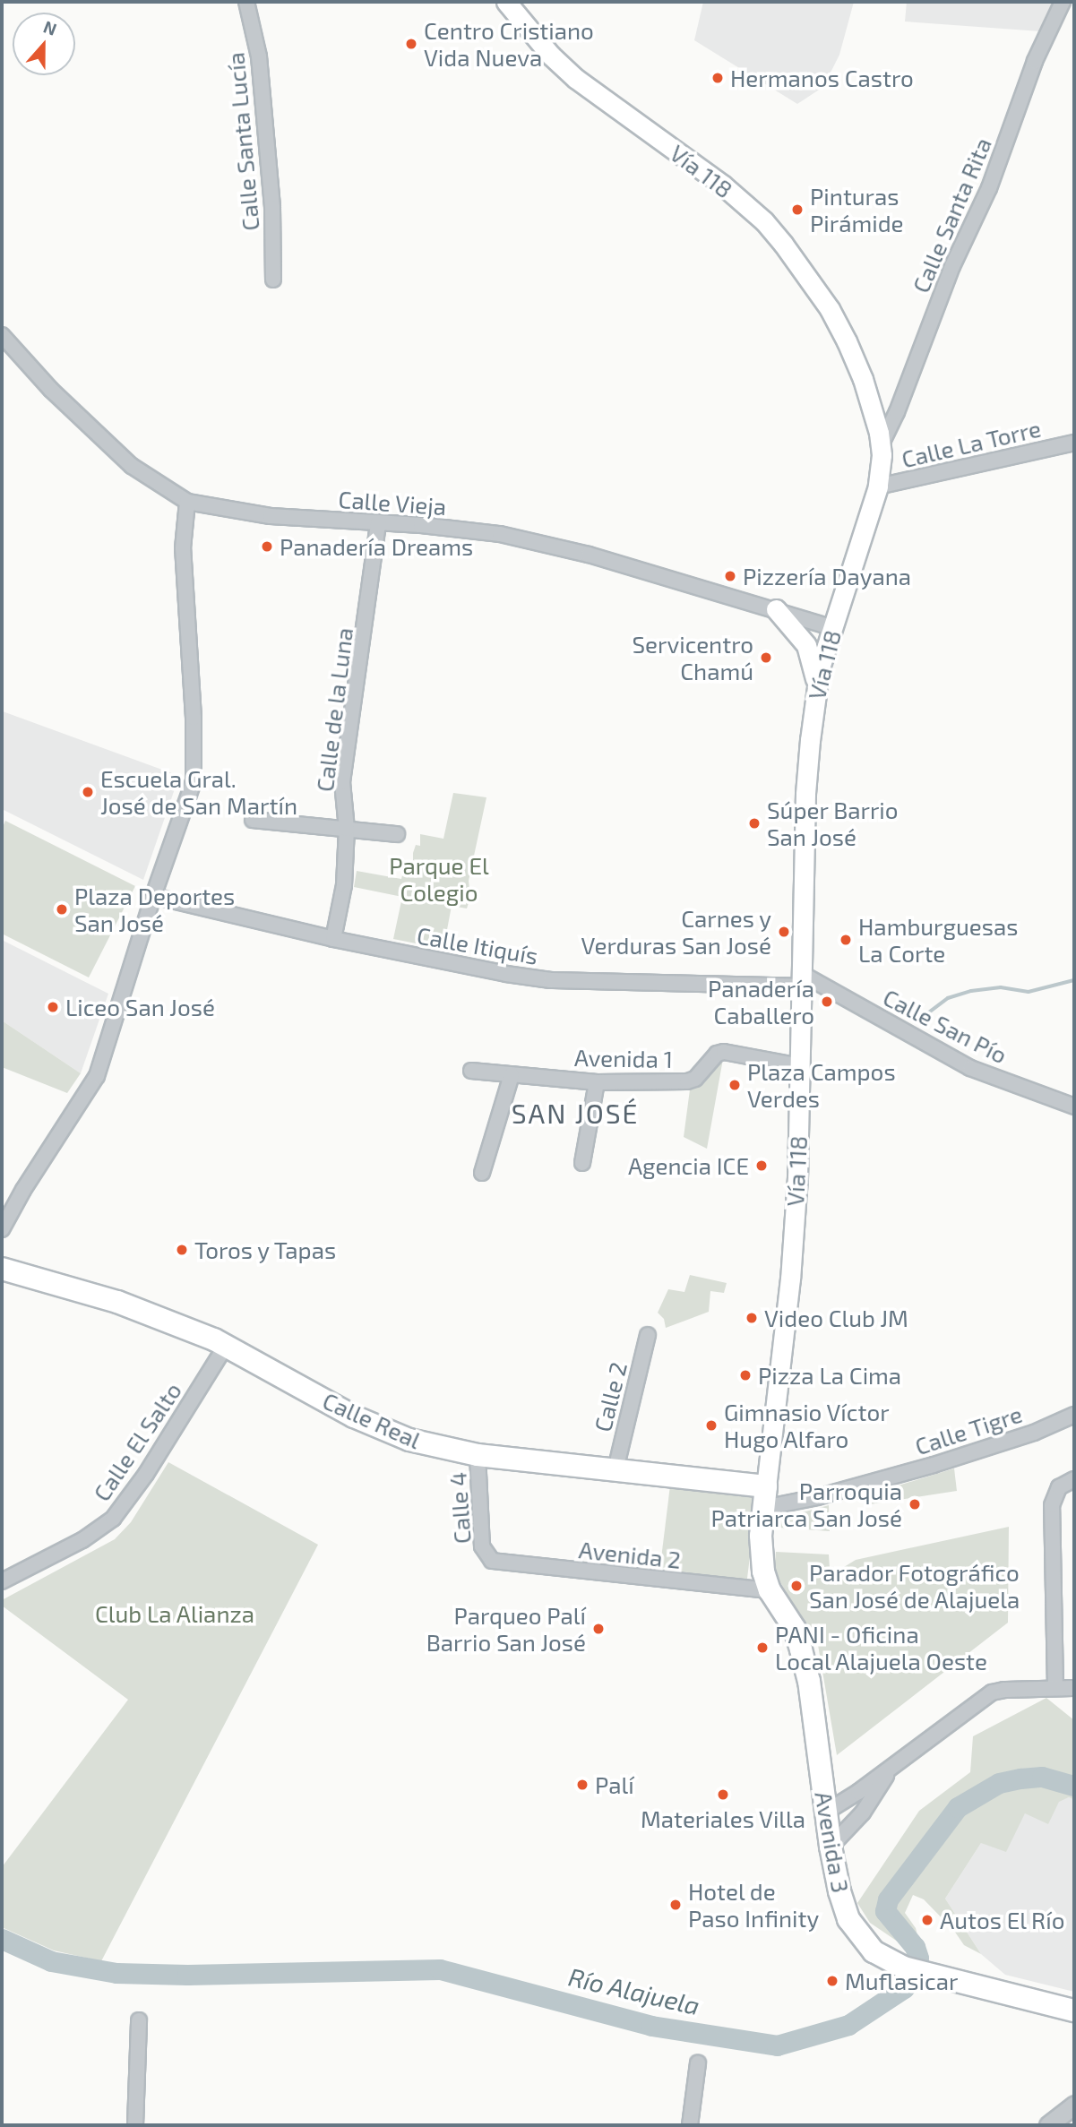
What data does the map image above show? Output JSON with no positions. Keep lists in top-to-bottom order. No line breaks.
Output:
{"streets":{"main road":["Vía 118","Calle Real","Avenida 3"],"street":["Calle Santa Lucía","Calle Santa Rita","Calle La Torre","Calle Vieja","Calle de la Luna","Calle Itiquís","Calle San Pío","Avenida 1","Calle 2","Calle Tigre","Calle El Salto","Calle 4","Avenida 2"]},"crossings":[["Vía 118","Calle Santa Rita"],["Vía 118","Calle La Torre"],["Vía 118","Calle Vieja"],["Vía 118","Calle Itiquís"],["Vía 118","Calle San Pío"],["Vía 118","Avenida 1"],["Vía 118","Calle Real"],["Vía 118","Calle Tigre"],["Vía 118","Avenida 3"],["Calle Vieja","Calle de la Luna"],["Calle de la Luna","Calle Itiquís"],["Calle Itiquís","Calle San Pío"],["Calle 2","Calle Real"],["Calle Real","Calle Tigre"],["Calle Real","Calle El Salto"],["Calle Real","Calle 4"],["Calle Real","Avenida 3"],["Calle Tigre","Avenida 3"],["Calle 4","Avenida 2"],["Avenida 2","Avenida 3"]],"districts":["SAN JOSÉ"],"water":["Río Alajuela"],"parks":["Parque El Colegio","Club La Alianza"],"places":["Centro Cristiano Vida Nueva","Hermanos Castro","Pinturas Pirámide","Panadería Dreams","Pizzería Dayana","Servicentro Chamú","Escuela Gral. José de San Martín","Súper Barrio San José","Plaza Deportes San José","Carnes y Verduras San José","Hamburguesas La Corte","Panadería Caballero","Liceo San José","Plaza Campos Verdes","Agencia ICE","Toros y Tapas","Video Club JM","Pizza La Cima","Gimnasio Víctor Hugo Alfaro","Parroquia Patriarca San José","Parador Fotográfico San José de Alajuela","Parqueo Palí Barrio San José","PANI - Oficina Local Alajuela Oeste","Palí","Materiales Villa","Hotel de Paso Infinity","Autos El Río","Muflasicar"],"north":"top"}
